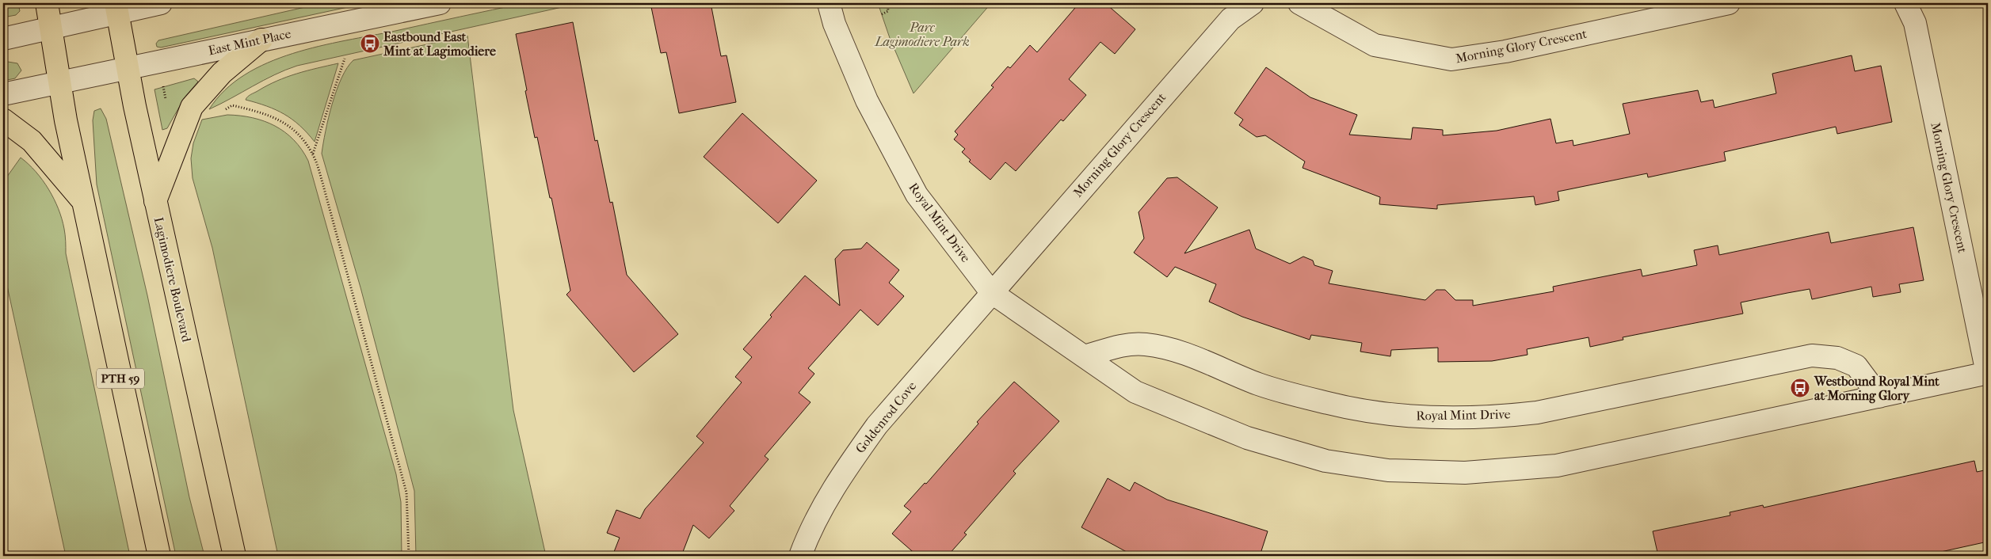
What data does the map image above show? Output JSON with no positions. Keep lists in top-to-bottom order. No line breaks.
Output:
{"streets":{"main road":["Lagimodiere Boulevard","PTH 59"],"street":["East Mint Place","Morning Glory Crescent","Royal Mint Drive","Goldenrod Cove"]},"crossings":[["East Mint Place","Lagimodiere Boulevard"],["East Mint Place","PTH 59"],["Morning Glory Crescent","Royal Mint Drive"],["Morning Glory Crescent","Goldenrod Cove"],["Royal Mint Drive","Goldenrod Cove"]],"parks":["Parc Lagimodiere Park"],"places":{"bus stop":["Eastbound East Mint at Lagimodiere","Westbound Royal Mint at Morning Glory"]}}
